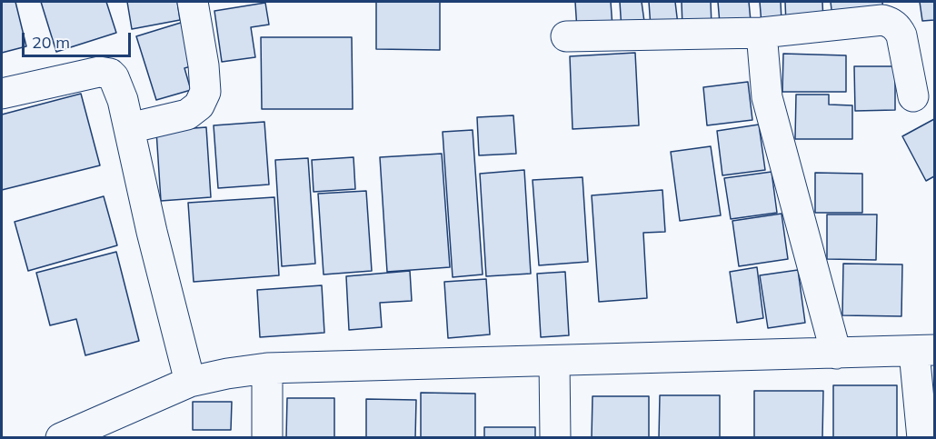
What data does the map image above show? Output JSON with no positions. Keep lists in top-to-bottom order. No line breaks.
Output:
{"scale_bar":"20 m"}
